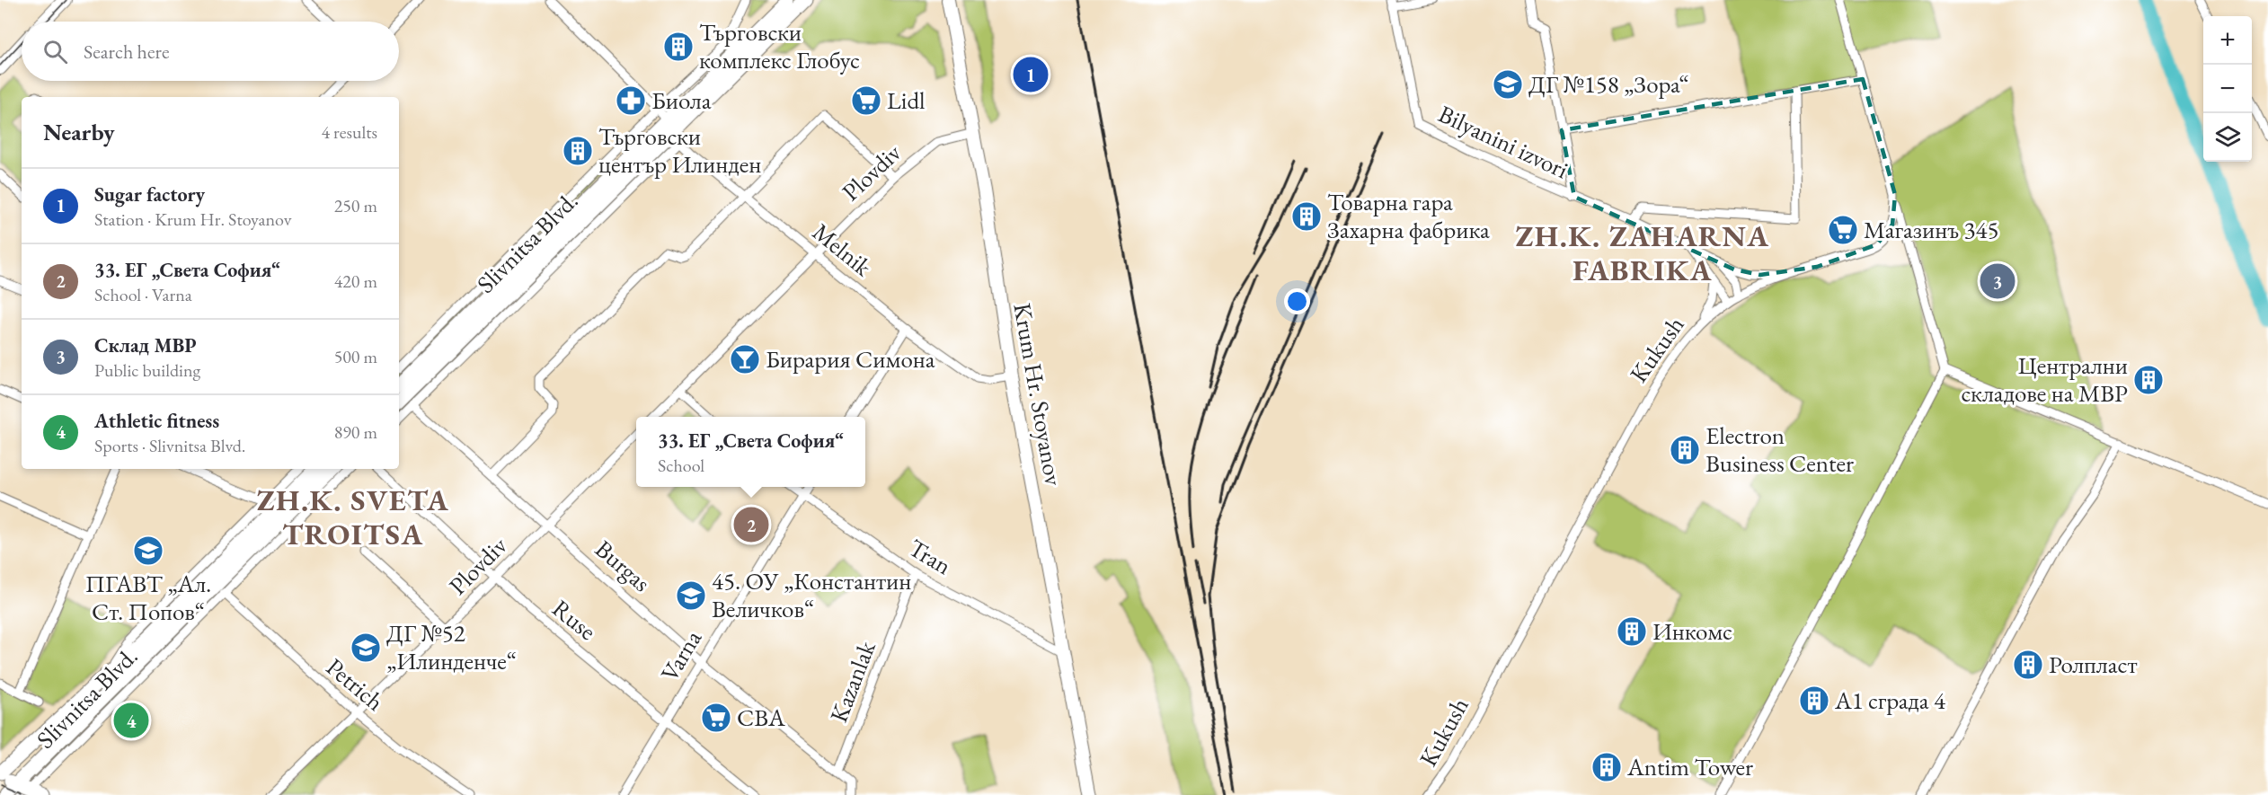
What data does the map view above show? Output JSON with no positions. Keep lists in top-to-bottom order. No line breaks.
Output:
{"streets":{"main road":["Slivnitsa Blvd."],"street":["Bilyanini izvori","Plovdiv","Melnik","Kukush","Krum Hr. Stoyanov","Tran","Burgas","Ruse","Varna","Kazanlak","Petrich"]},"crossings":[["Bilyanini izvori","Kukush"],["Plovdiv","Melnik"],["Plovdiv","Krum Hr. Stoyanov"],["Plovdiv","Burgas"],["Plovdiv","Ruse"],["Plovdiv","Petrich"],["Slivnitsa Blvd.","Melnik"],["Slivnitsa Blvd.","Burgas"],["Slivnitsa Blvd.","Petrich"],["Melnik","Krum Hr. Stoyanov"],["Krum Hr. Stoyanov","Tran"],["Tran","Varna"],["Tran","Kazanlak"],["Burgas","Varna"],["Burgas","Kazanlak"],["Ruse","Varna"]],"districts":["ZH.K. ZAHARNA FABRIKA","ZH.K. SVETA TROITSA"],"places":{"building":["Търговски комплекс Глобус","Търговски център Илинден","Товарна гара Захарна фабрика","Централни складове на МВР","Electron Business Center","Инкомс","Ролпласт","А1 сграда 4","Antim Tower"],"school or university":["ДГ №158 „Зора“","ПГАВТ „Ал. Ст. Попов“","45. ОУ „Константин Величков“","ДГ №52 „Илинденче“"],"pharmacy":["Биола"],"supermarket":["Lidl","Магазинъ 345","CBA"],"bar":["Бирария Симона"]},"page":{"map_buttons":["+","−"],"search":"Search here","pins":["1","3","2","4"],"heading":["Nearby","4 results"],"list":[{"mark":"1","name":"Sugar factory","note":"Station · Krum Hr. Stoyanov","value":"250 m"},{"mark":"2","name":"33. ЕГ „Света София“","note":"School · Varna","value":"420 m"},{"mark":"3","name":"Склад МВР","note":"Public building","value":"500 m"},{"mark":"4","name":"Athletic fitness","note":"Sports · Slivnitsa Blvd.","value":"890 m"}],"popup":["33. ЕГ „Света София“","School"]}}
